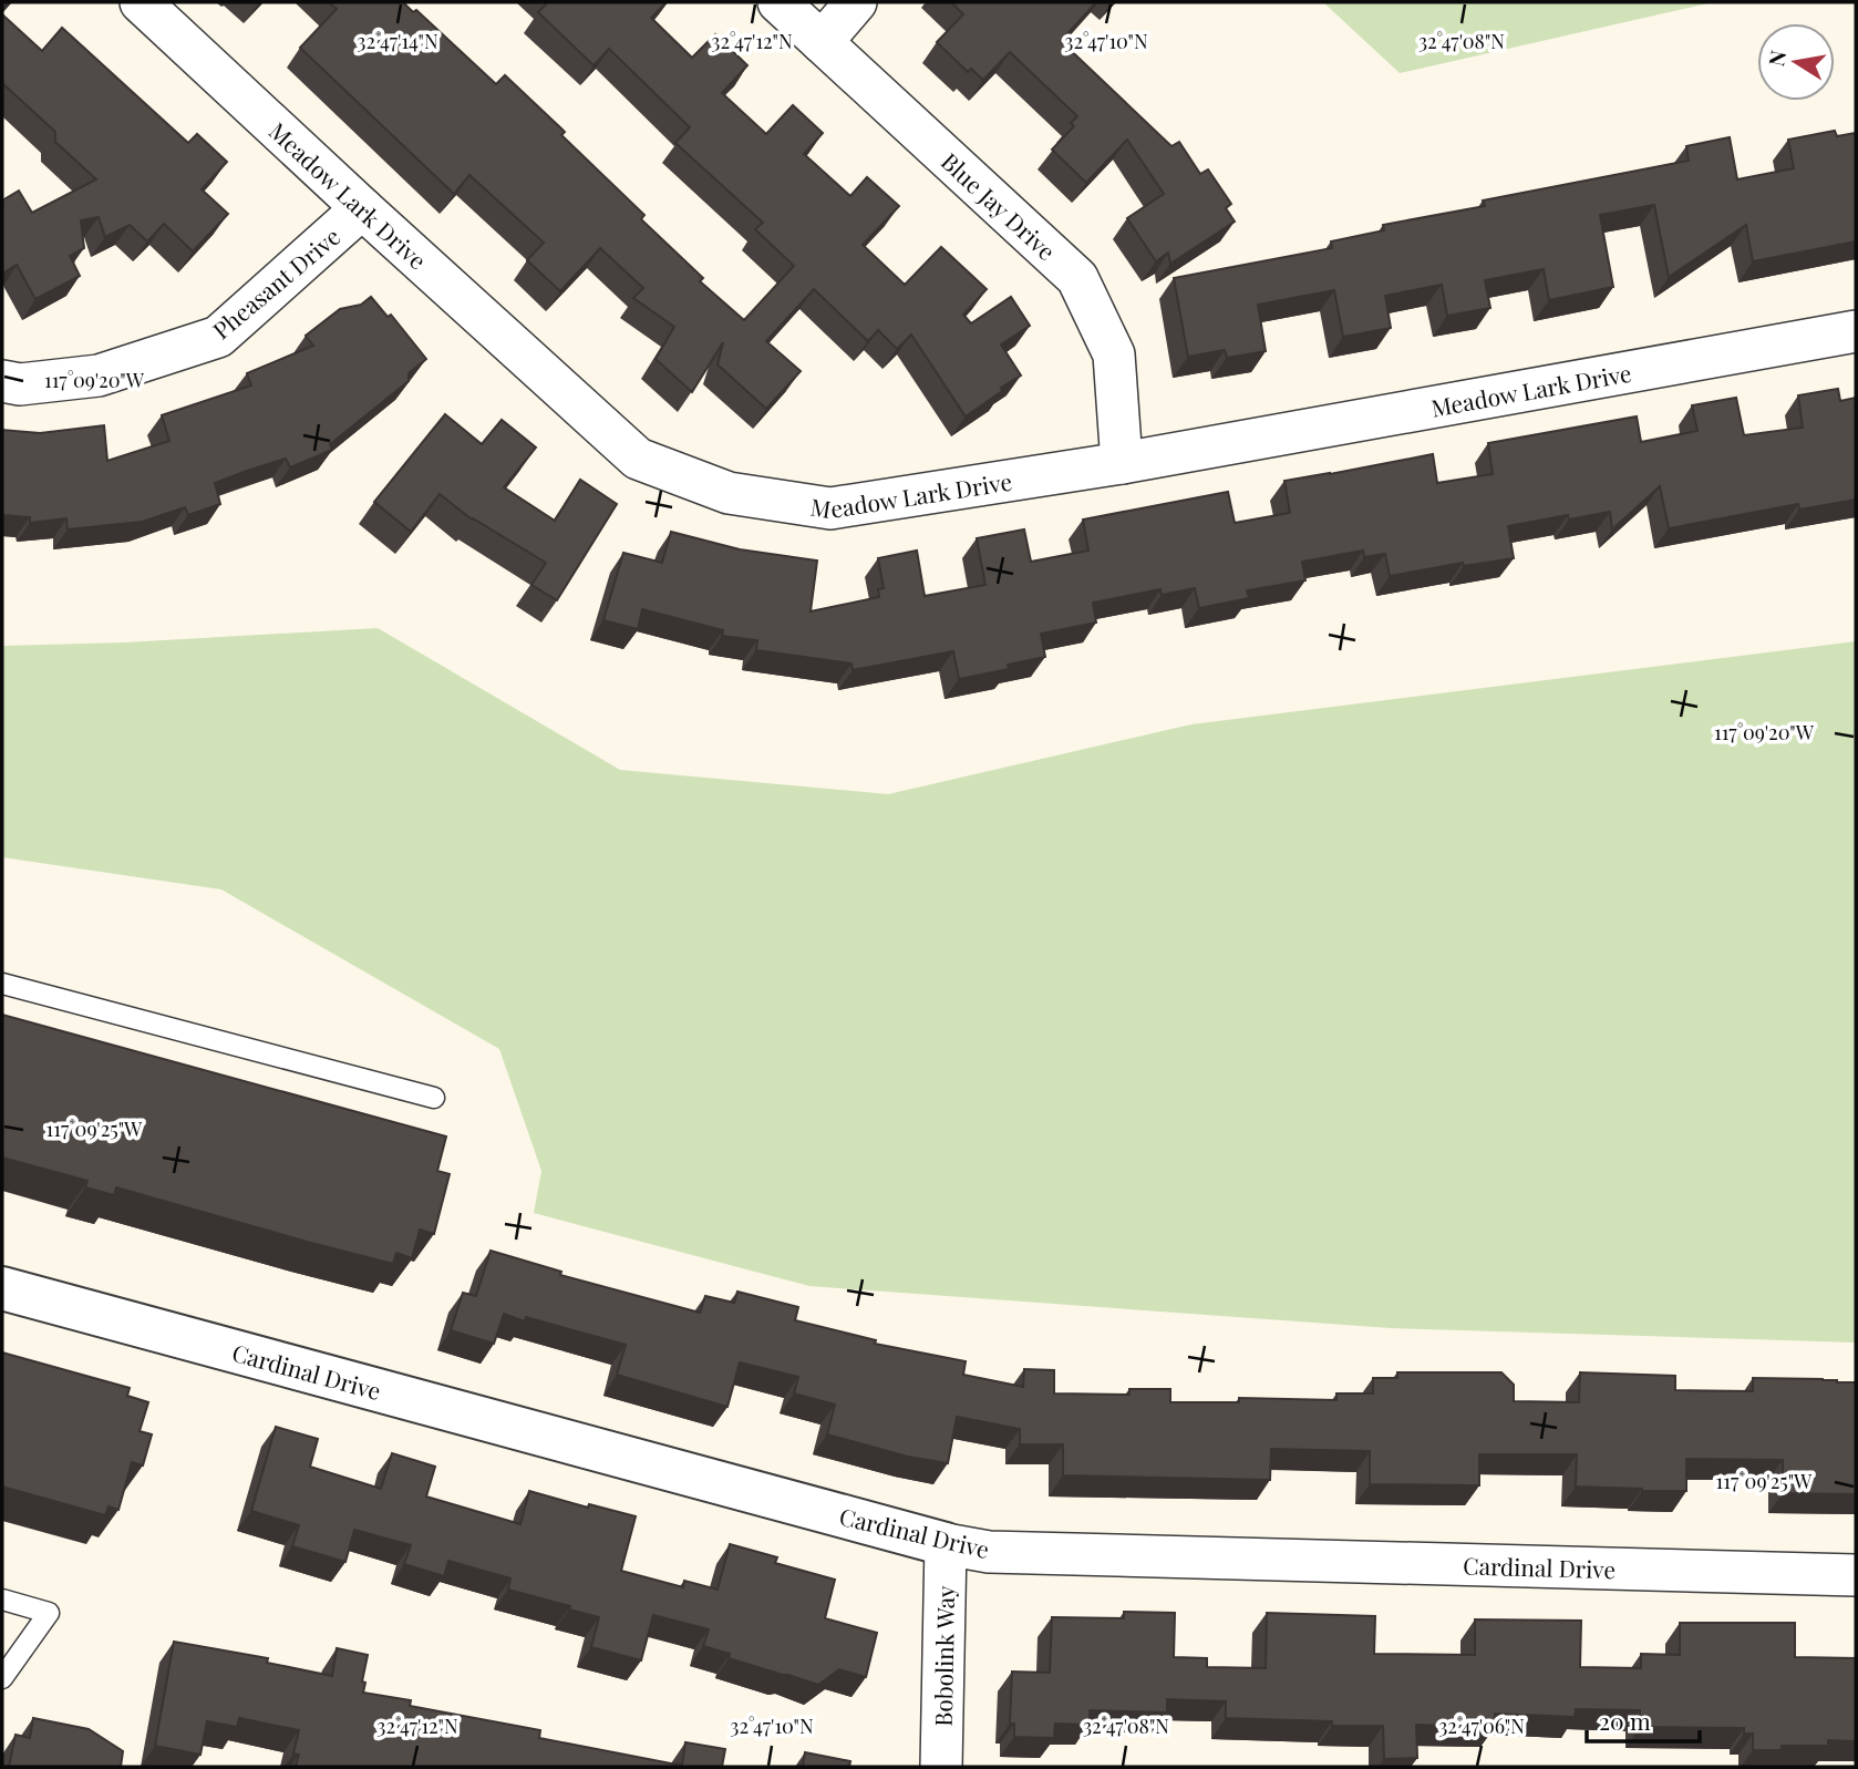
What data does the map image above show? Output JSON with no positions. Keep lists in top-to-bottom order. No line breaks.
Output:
{"streets":{"street":["Meadow Lark Drive","Blue Jay Drive","Pheasant Drive","Cardinal Drive","Bobolink Way"]},"crossings":[["Meadow Lark Drive","Blue Jay Drive"],["Meadow Lark Drive","Pheasant Drive"],["Cardinal Drive","Bobolink Way"]],"scale_bar":"20 m","north":"left","coordinates":["32°47'14\"N","32°47'12\"N","32°47'10\"N","32°47'08\"N","117°09'20\"W","117°09'25\"W","32°47'06\"N"]}
